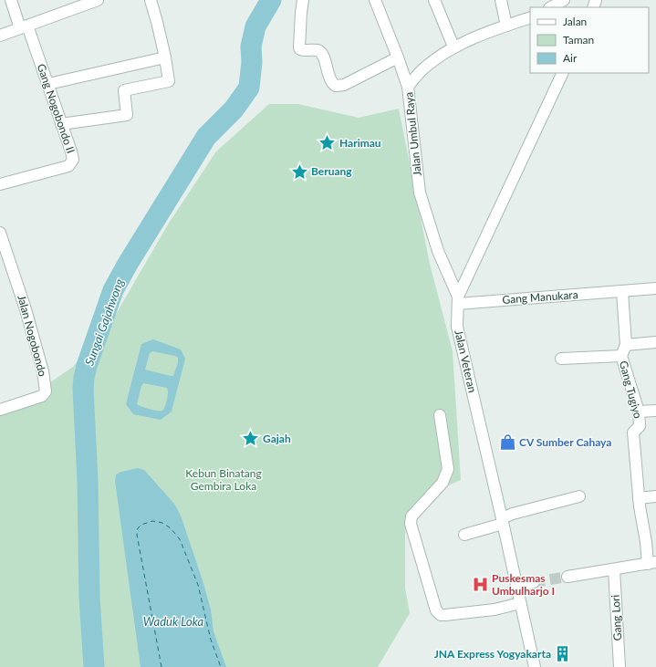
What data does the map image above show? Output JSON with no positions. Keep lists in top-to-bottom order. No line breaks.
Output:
{"streets":{"street":["Gang Nogobondo II","Jalan Umbul Raya","Gang Manukara","Jalan Nogobondo","Jalan Veteran","Gang Tugiyo","Gang Lori"]},"crossings":[["Jalan Umbul Raya","Gang Manukara"],["Jalan Umbul Raya","Jalan Veteran"],["Gang Manukara","Jalan Veteran"],["Gang Manukara","Gang Tugiyo"]],"water":["Sungai Gajahwong","Waduk Loka"],"parks":["Kebun Binatang Gembira Loka"],"places":{"place":["Harimau","Beruang","Gajah"],"shop":["CV Sumber Cahaya"],"hospital":["Puskesmas Umbulharjo I"],"building":["JNA Express Yogyakarta"]},"legend":["Jalan","Taman","Air"]}
